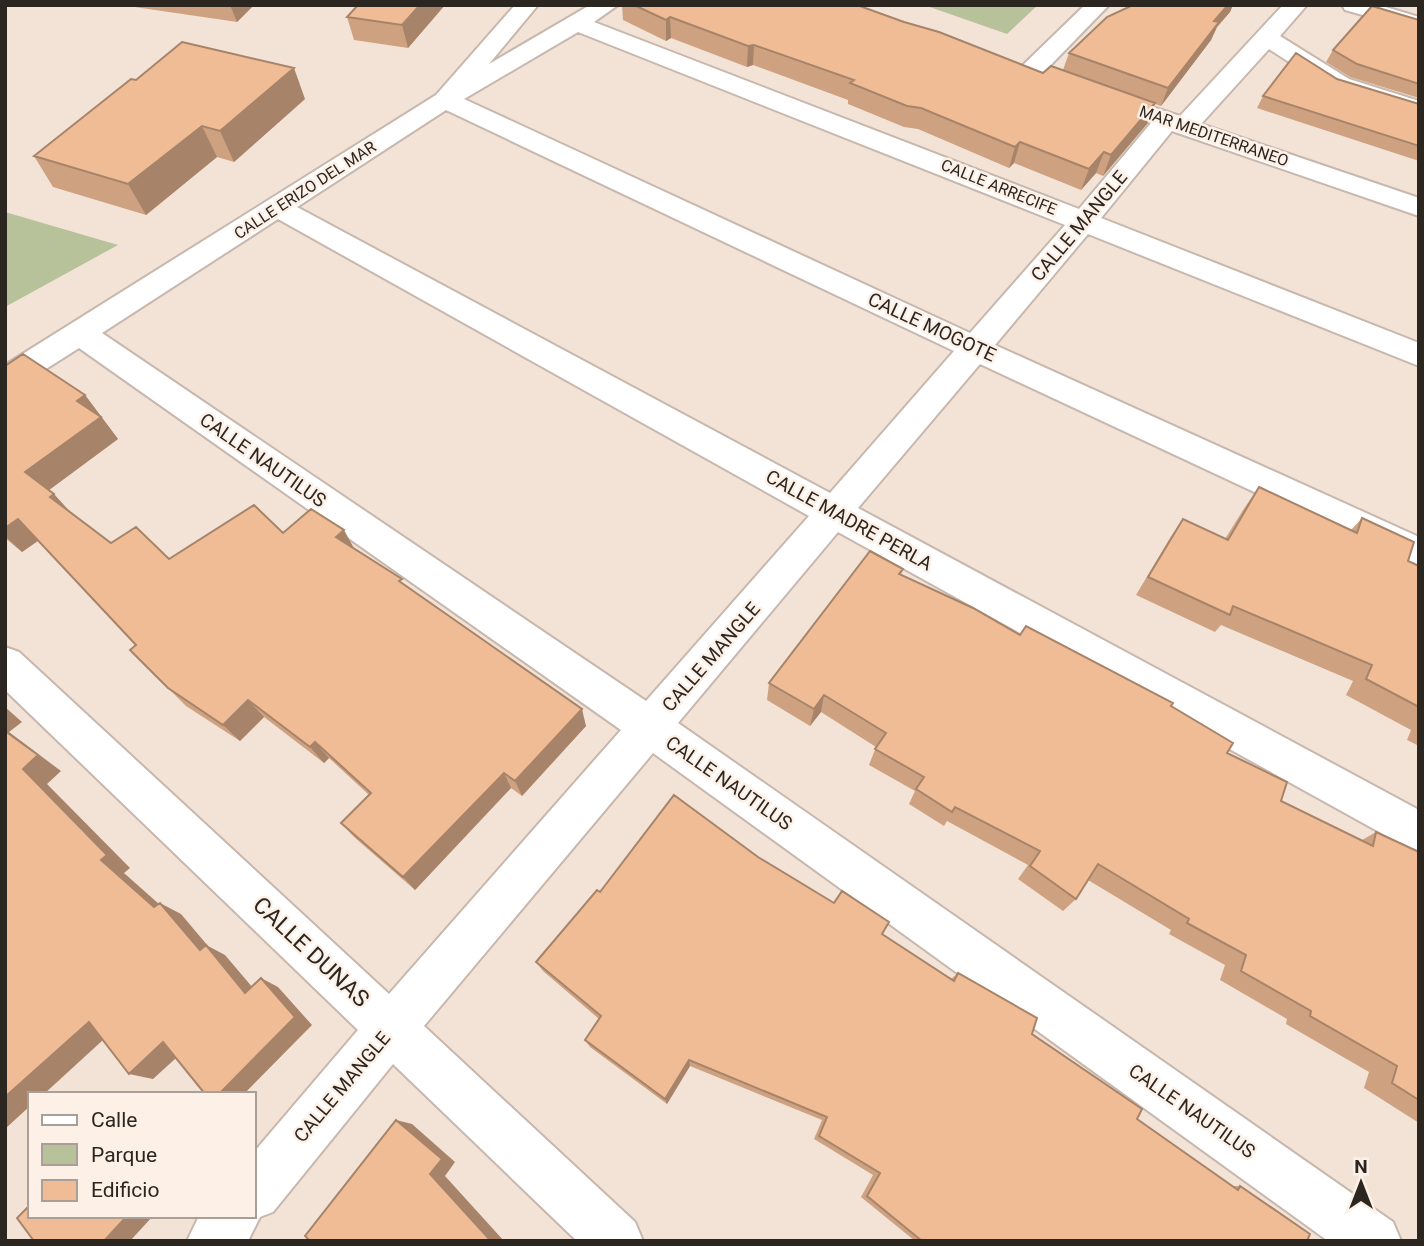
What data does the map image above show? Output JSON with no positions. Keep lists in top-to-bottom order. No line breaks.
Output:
{"streets":{"street":["MAR MEDITERRANEO","CALLE ARRECIFE","CALLE ERIZO DEL MAR","CALLE MANGLE","CALLE MOGOTE","CALLE NAUTILUS","CALLE MADRE PERLA","CALLE DUNAS"]},"crossings":[["MAR MEDITERRANEO","CALLE MANGLE"],["CALLE ARRECIFE","CALLE ERIZO DEL MAR"],["CALLE ARRECIFE","CALLE MANGLE"],["CALLE ERIZO DEL MAR","CALLE MOGOTE"],["CALLE ERIZO DEL MAR","CALLE NAUTILUS"],["CALLE ERIZO DEL MAR","CALLE MADRE PERLA"],["CALLE MANGLE","CALLE MOGOTE"],["CALLE MANGLE","CALLE NAUTILUS"],["CALLE MANGLE","CALLE MADRE PERLA"],["CALLE MANGLE","CALLE DUNAS"]],"legend":["Calle","Parque","Edificio"],"north":"top"}
